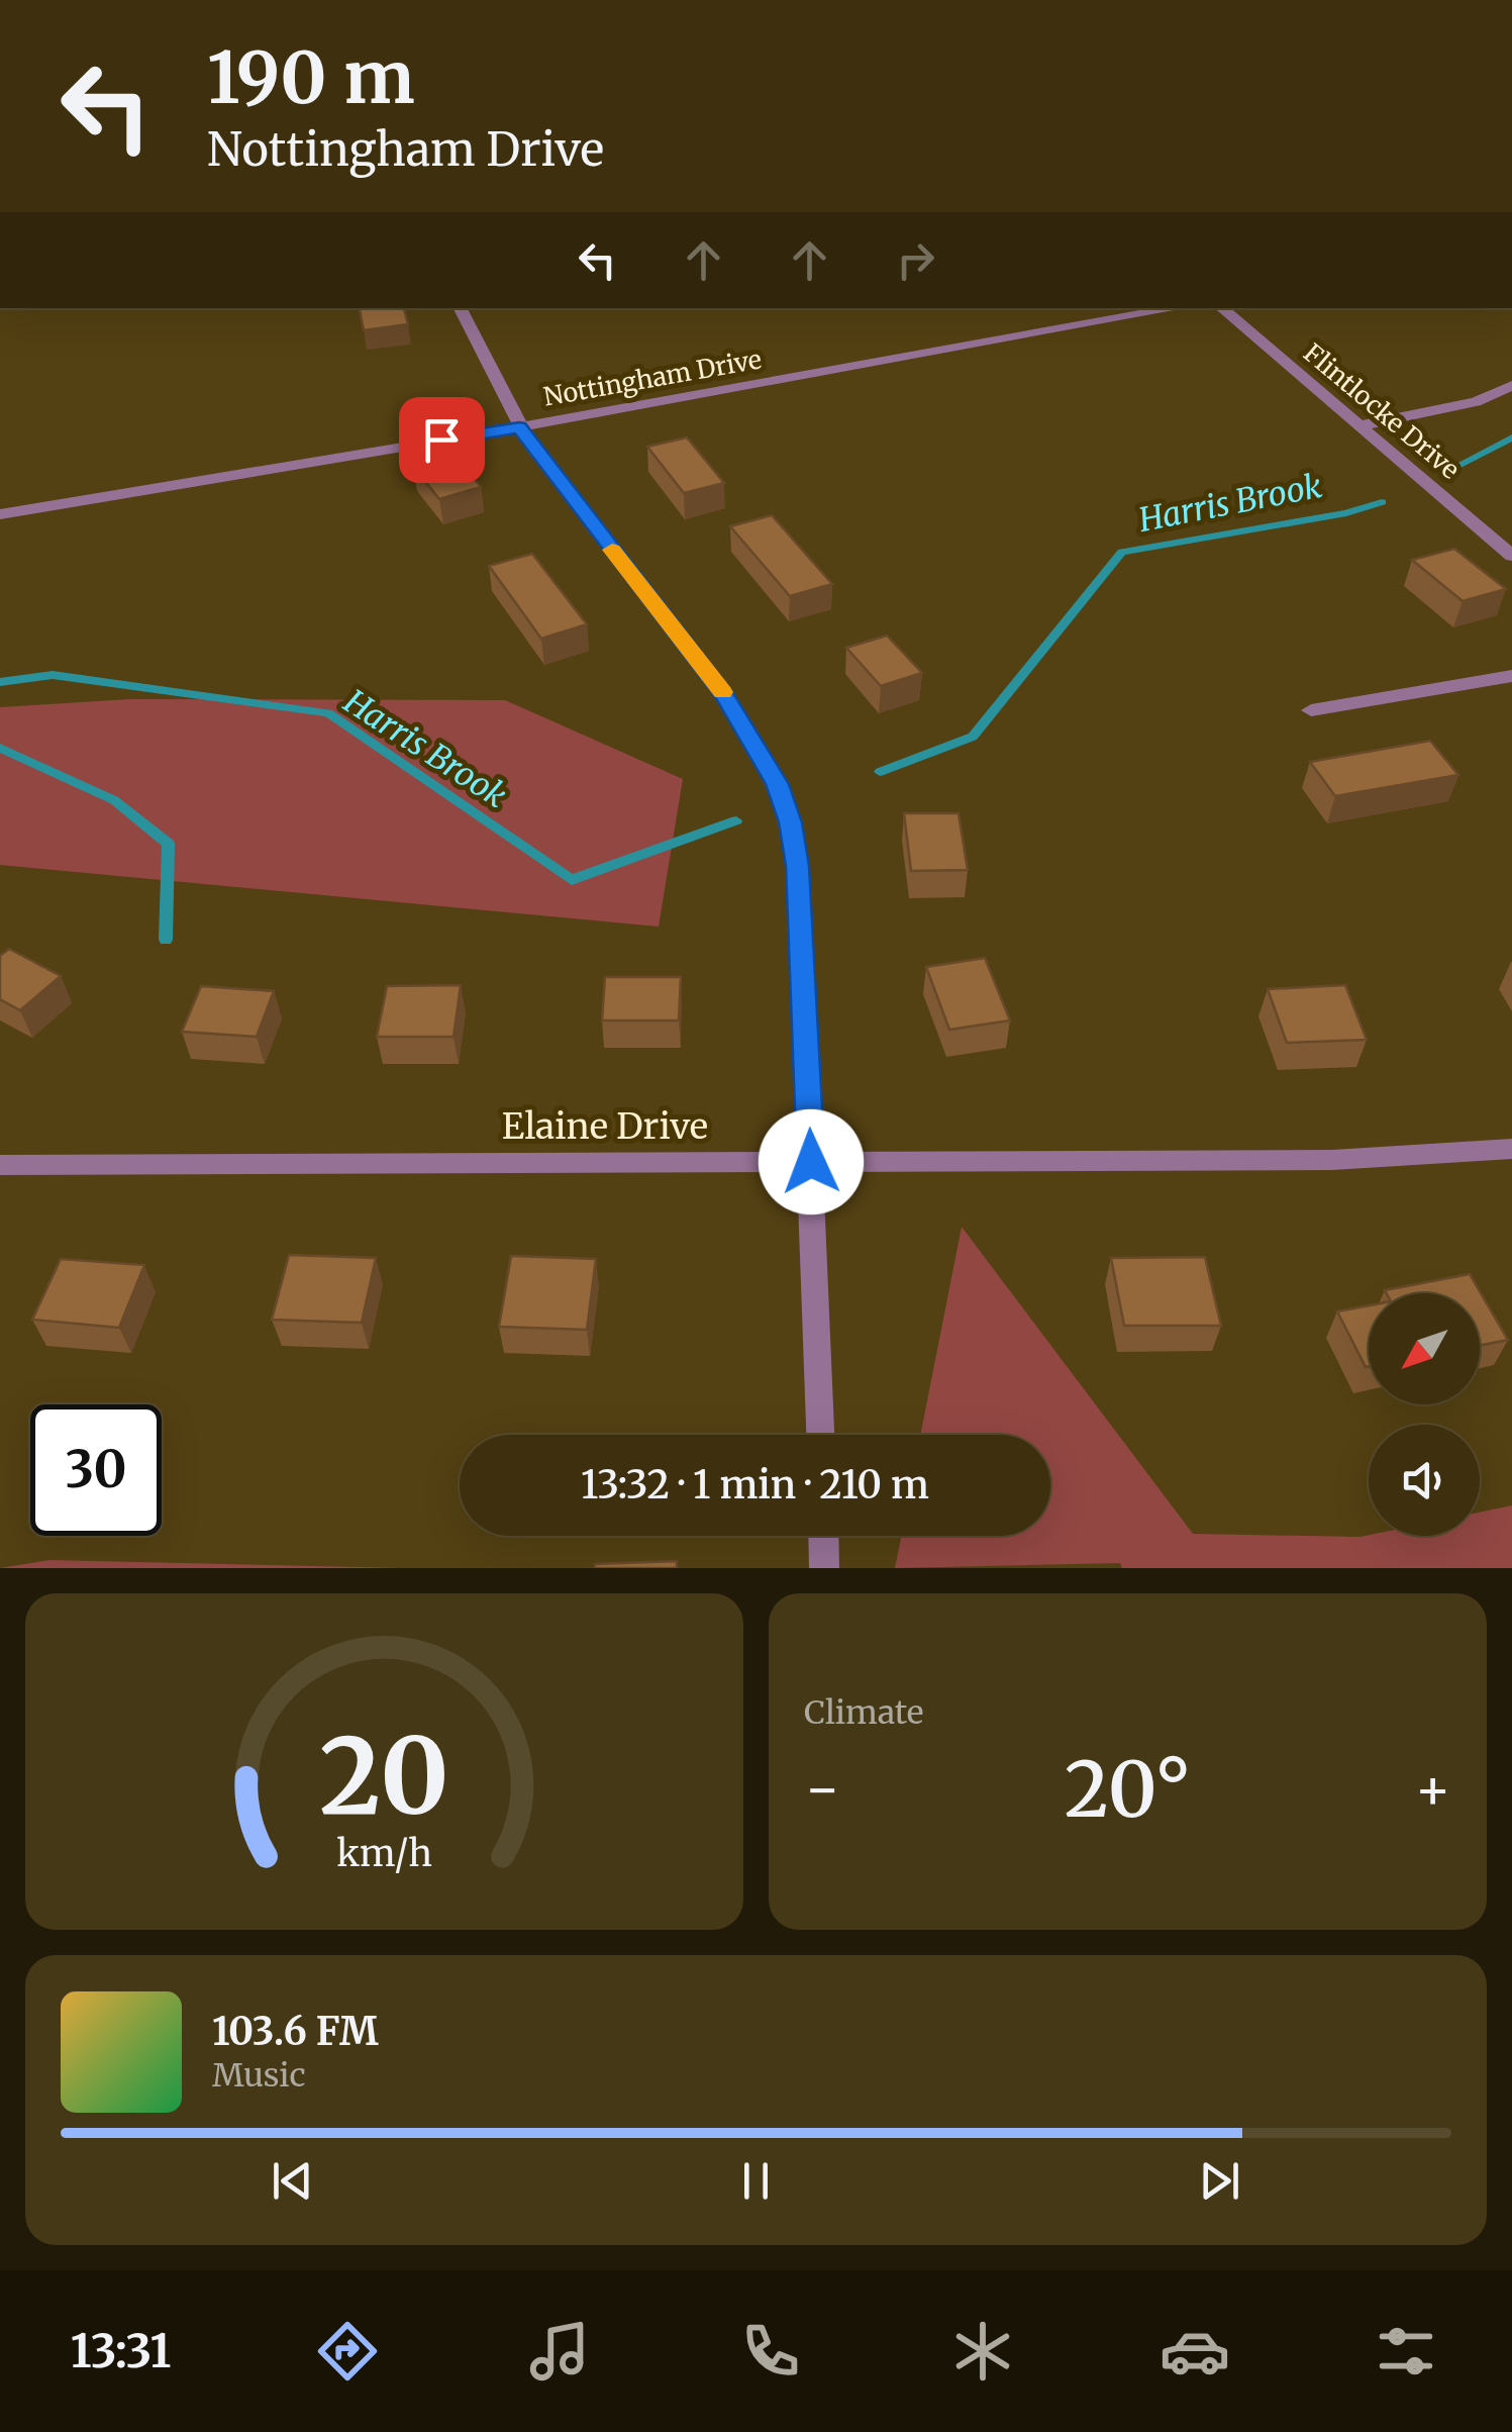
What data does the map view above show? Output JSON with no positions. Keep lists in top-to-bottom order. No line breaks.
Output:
{"streets":{"street":["Nottingham Drive","Flintlocke Drive","Elaine Drive"]},"water":["Harris Brook"],"north":"bottom left","page":{"turn":["190 m","Nottingham Drive"],"limit":"30","trip":"13:32 · 1 min · 210 m","tile":"Climate","heat":["−","20°","+"],"song":["103.6 FM","Music"],"tabs":"13:31","gauge":["20","km/h"]}}
